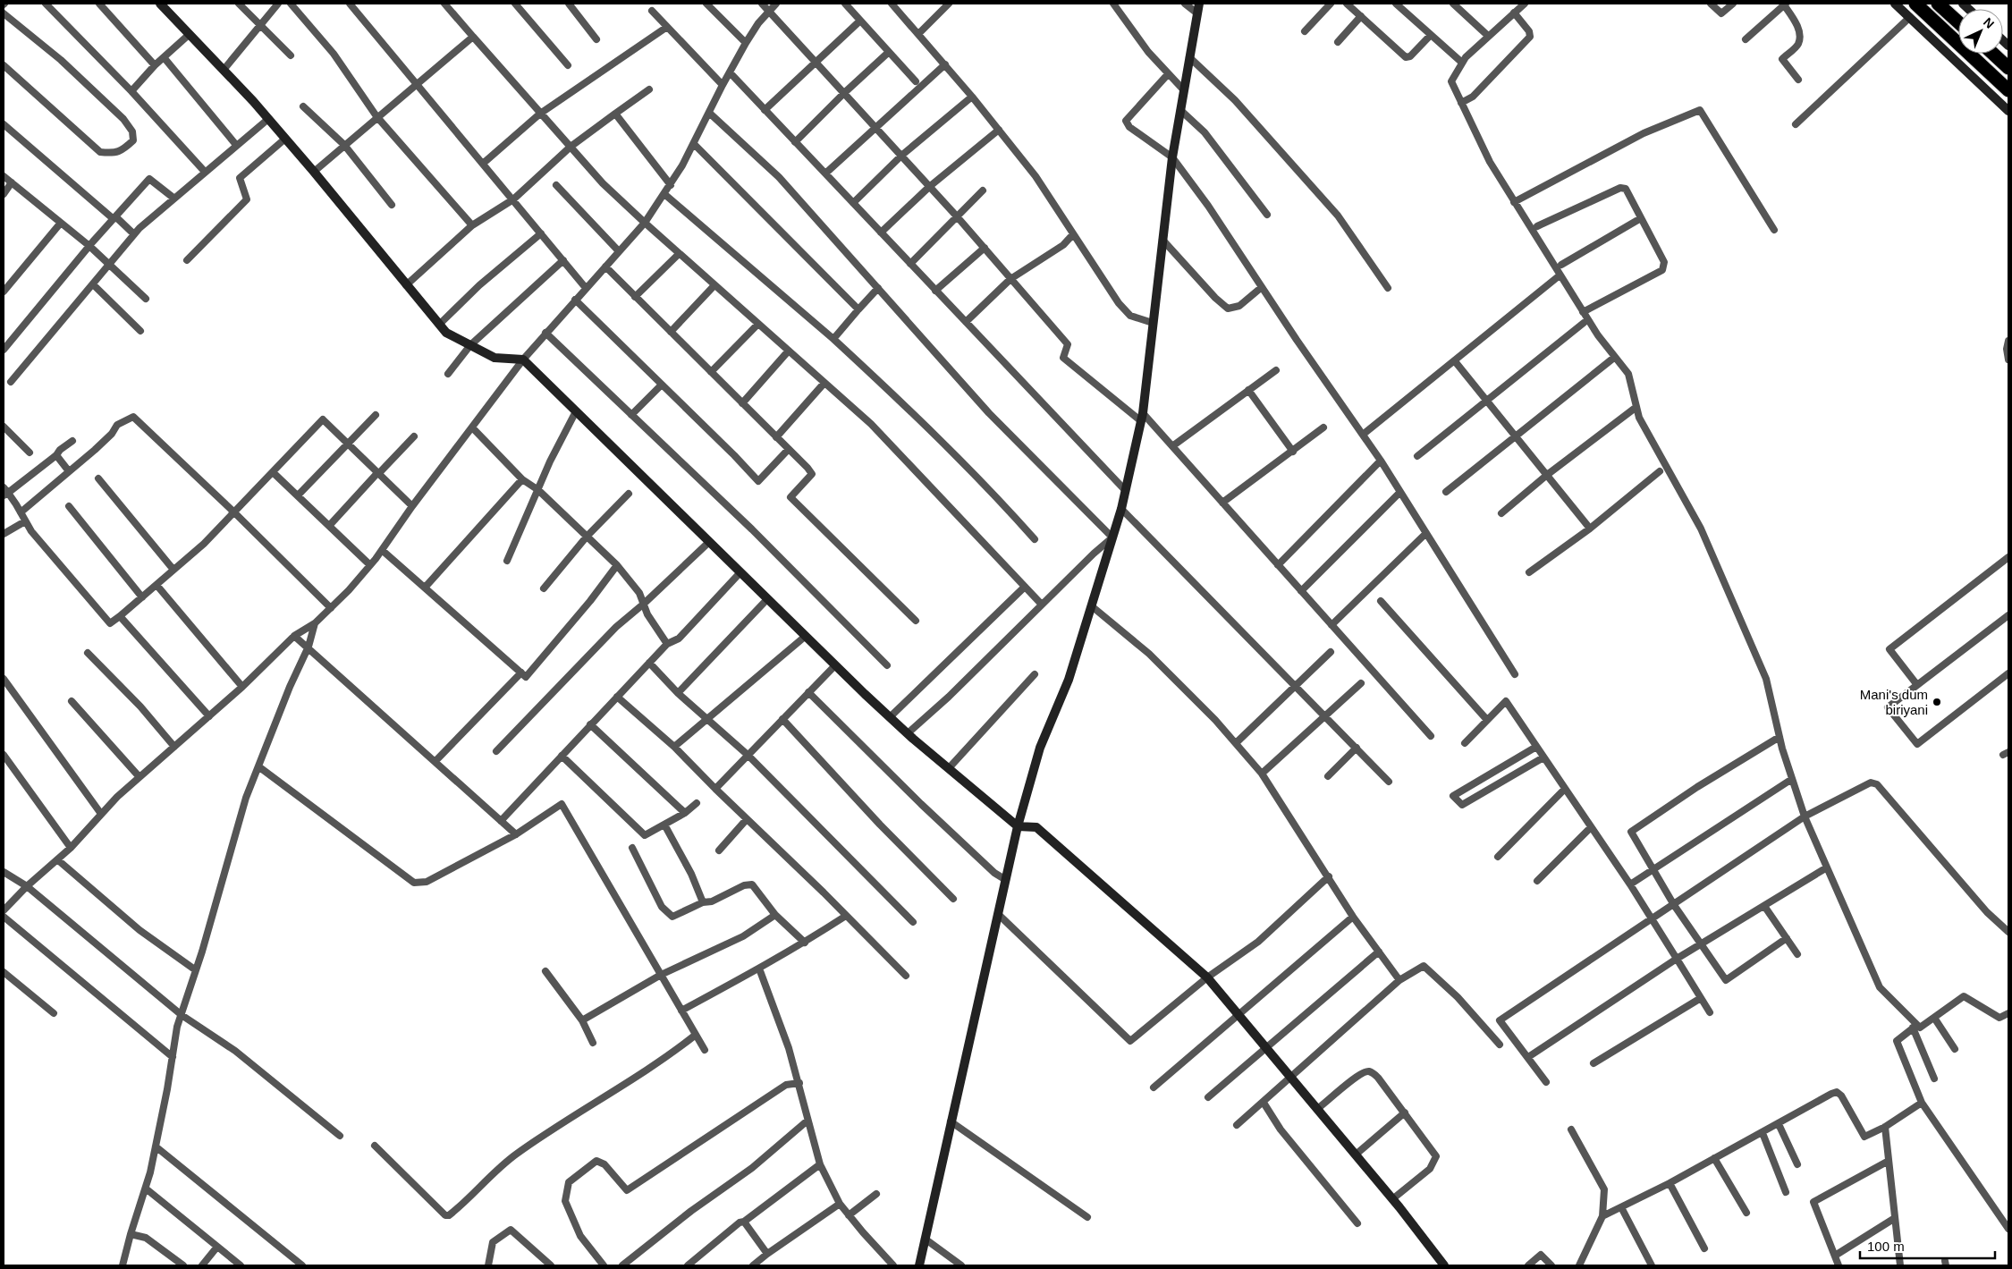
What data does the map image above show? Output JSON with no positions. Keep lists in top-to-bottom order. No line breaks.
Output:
{"places":["Mani's dum biriyani"],"scale_bar":"100 m","north":"top right"}
